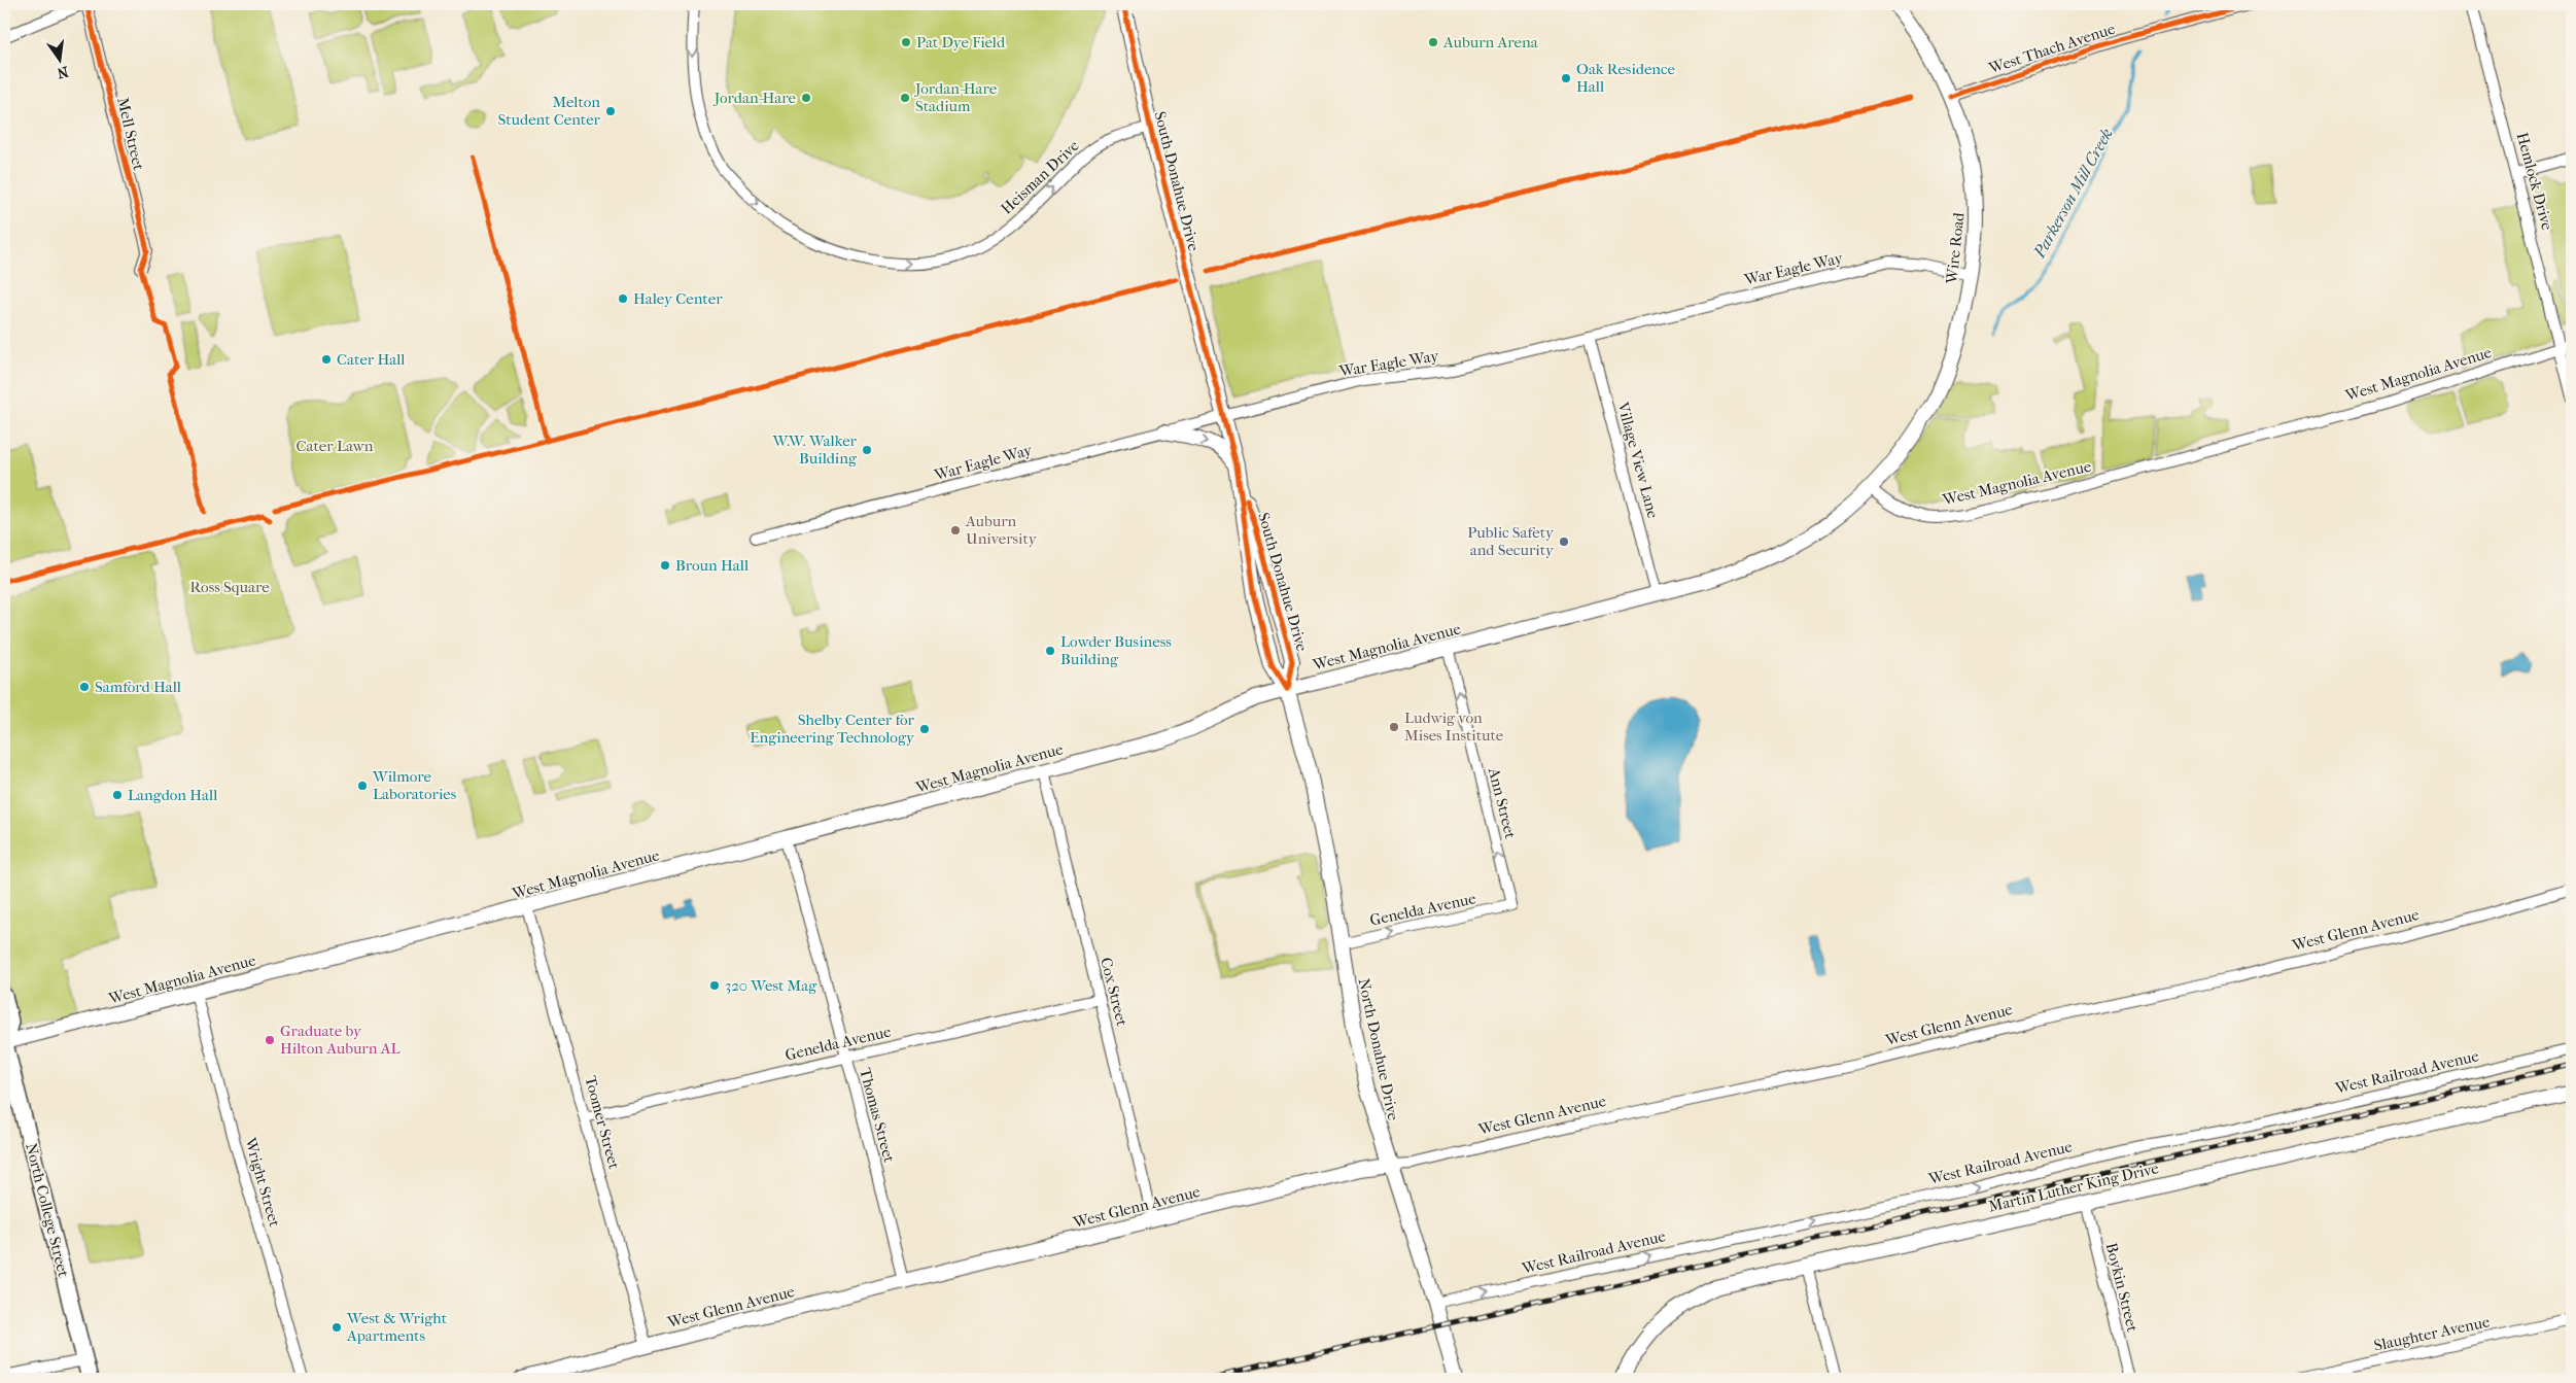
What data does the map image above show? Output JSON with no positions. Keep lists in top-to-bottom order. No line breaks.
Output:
{"streets":{"main road":["North College Street"],"street":["West Thach Avenue","Mell Street","Heisman Drive","South Donahue Drive","Hemlock Drive","Wire Road","War Eagle Way","West Magnolia Avenue","Village View Lane","Ann Street","Genelda Avenue","West Glenn Avenue","Cox Street","North Donahue Drive","West Railroad Avenue","Thomas Street","Toomer Street","Wright Street","Martin Luther King Drive","Boykin Street","Slaughter Avenue"]},"crossings":[["West Thach Avenue","Wire Road"],["Heisman Drive","South Donahue Drive"],["South Donahue Drive","War Eagle Way"],["South Donahue Drive","West Magnolia Avenue"],["South Donahue Drive","North Donahue Drive"],["Hemlock Drive","West Magnolia Avenue"],["Wire Road","War Eagle Way"],["Wire Road","West Magnolia Avenue"],["War Eagle Way","Village View Lane"],["West Magnolia Avenue","Village View Lane"],["West Magnolia Avenue","Ann Street"],["West Magnolia Avenue","Cox Street"],["West Magnolia Avenue","North Donahue Drive"],["West Magnolia Avenue","Thomas Street"],["West Magnolia Avenue","Toomer Street"],["West Magnolia Avenue","Wright Street"],["West Magnolia Avenue","North College Street"],["Ann Street","Genelda Avenue"],["Genelda Avenue","Cox Street"],["Genelda Avenue","North Donahue Drive"],["Genelda Avenue","Thomas Street"],["Genelda Avenue","Toomer Street"],["West Glenn Avenue","Cox Street"],["West Glenn Avenue","North Donahue Drive"],["West Glenn Avenue","Thomas Street"],["West Glenn Avenue","Toomer Street"],["North Donahue Drive","West Railroad Avenue"],["Martin Luther King Drive","Boykin Street"]],"one_way":["Ann Street","West Railroad Avenue"],"water":["Parkerson Mill Creek"],"parks":["Cater Lawn","Ross Square"],"places":["Pat Dye Field","Auburn Arena","Oak Residence Hall","Jordan-Hare","Jordan-Hare Stadium","Melton Student Center","Haley Center","Cater Hall","W.W. Walker Building","Auburn University","Public Safety and Security","Broun Hall","Lowder Business Building","Samford Hall","Ludwig von Mises Institute","Shelby Center for Engineering Technology","Wilmore Laboratories","Langdon Hall","320 West Mag","Graduate by Hilton Auburn AL","West & Wright Apartments"],"north":"bottom"}
